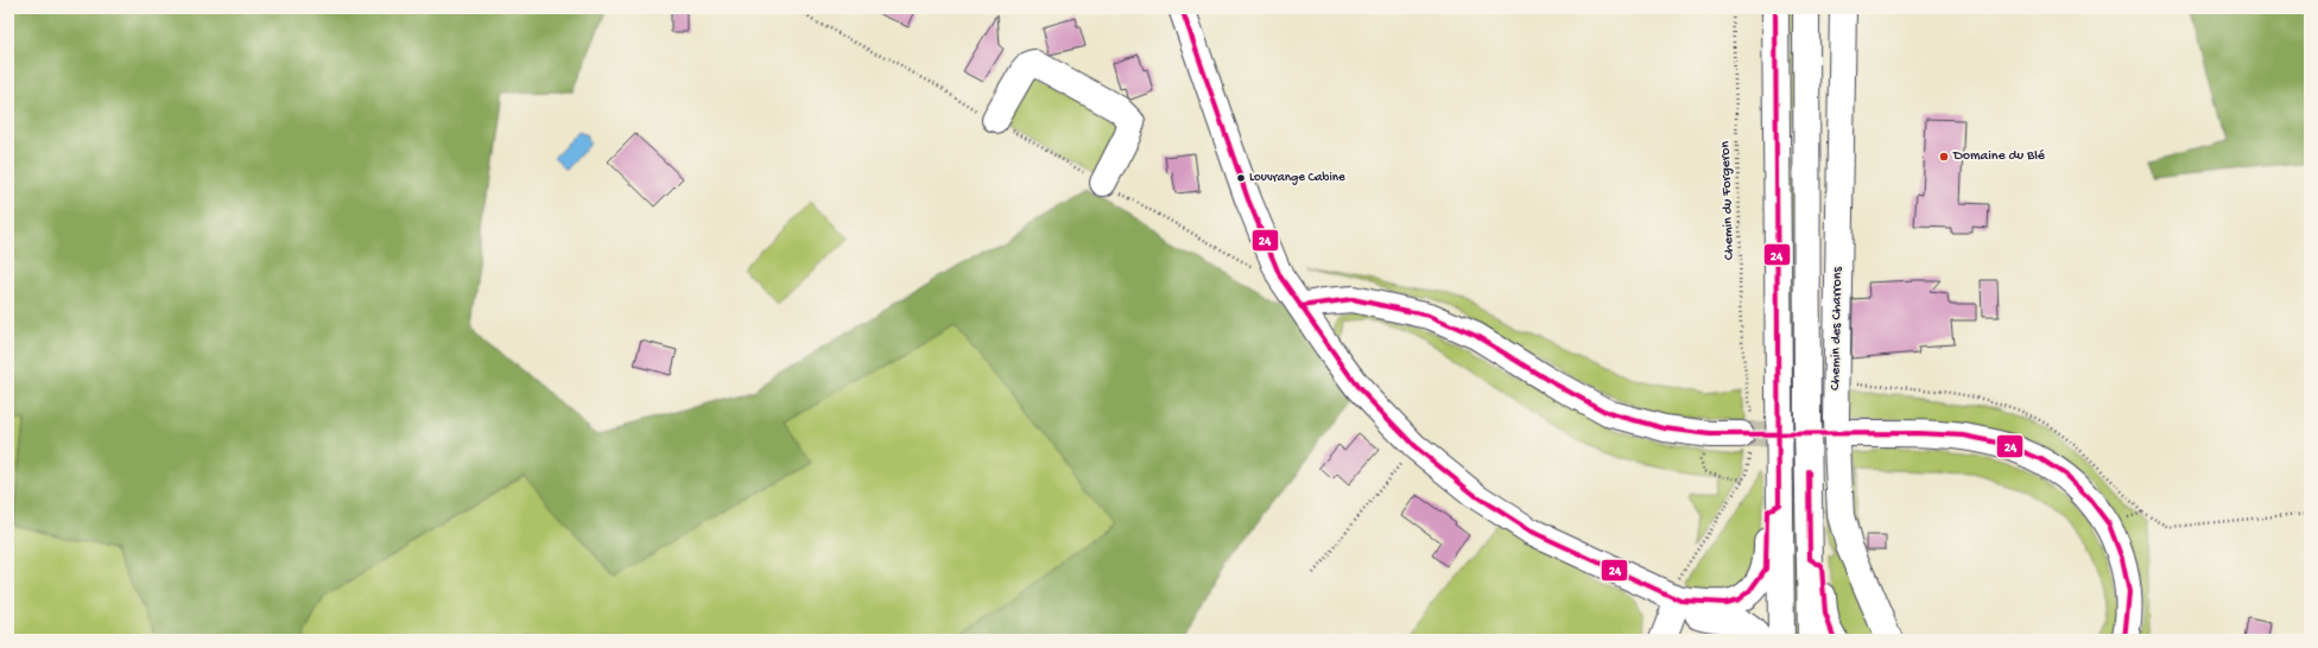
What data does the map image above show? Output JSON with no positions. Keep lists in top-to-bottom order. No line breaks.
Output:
{"streets":{"main road":["Chemin des Charrons"],"path":["Chemin du Forgeron"]},"places":["Domaine du Blé","Louvrange Cabine"],"lines":["transit line 24"]}
